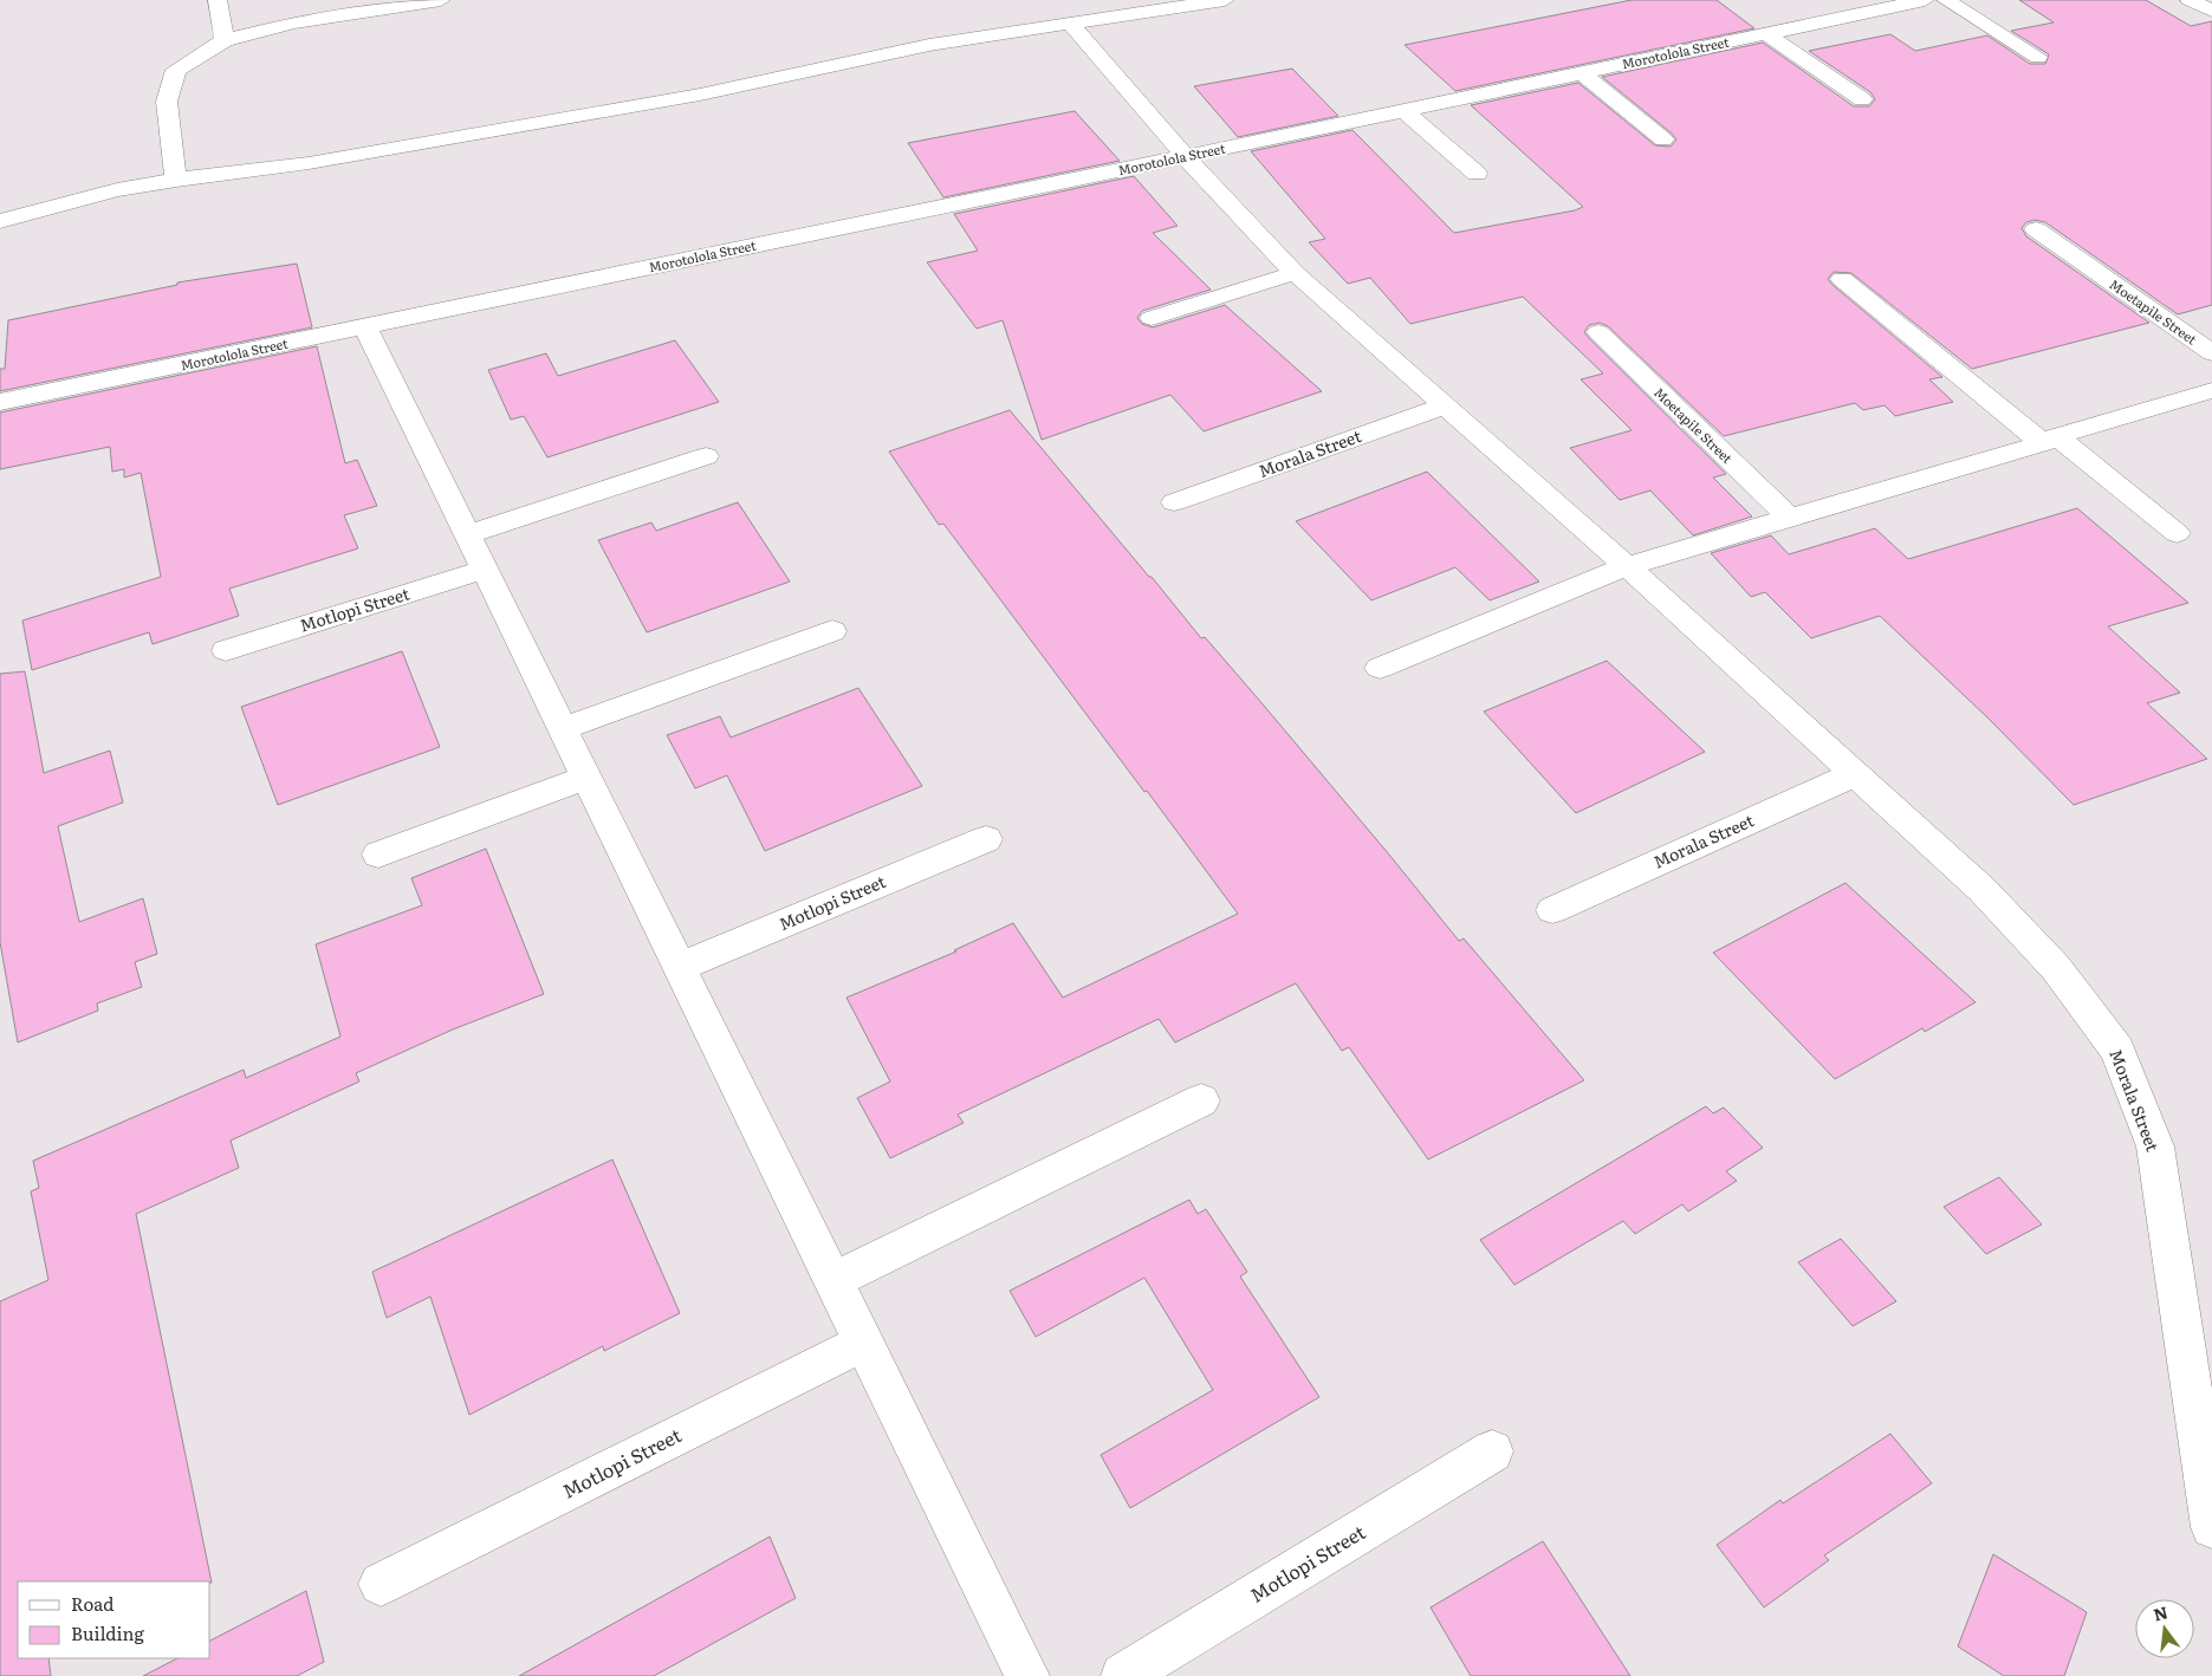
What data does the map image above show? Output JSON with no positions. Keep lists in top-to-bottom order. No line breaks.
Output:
{"streets":{"street":["Morotolola Street","Moetapile Street","Morala Street","Motlopi Street"]},"crossings":[["Morotolola Street","Morala Street"]],"legend":["Road","Building"],"north":"top"}
